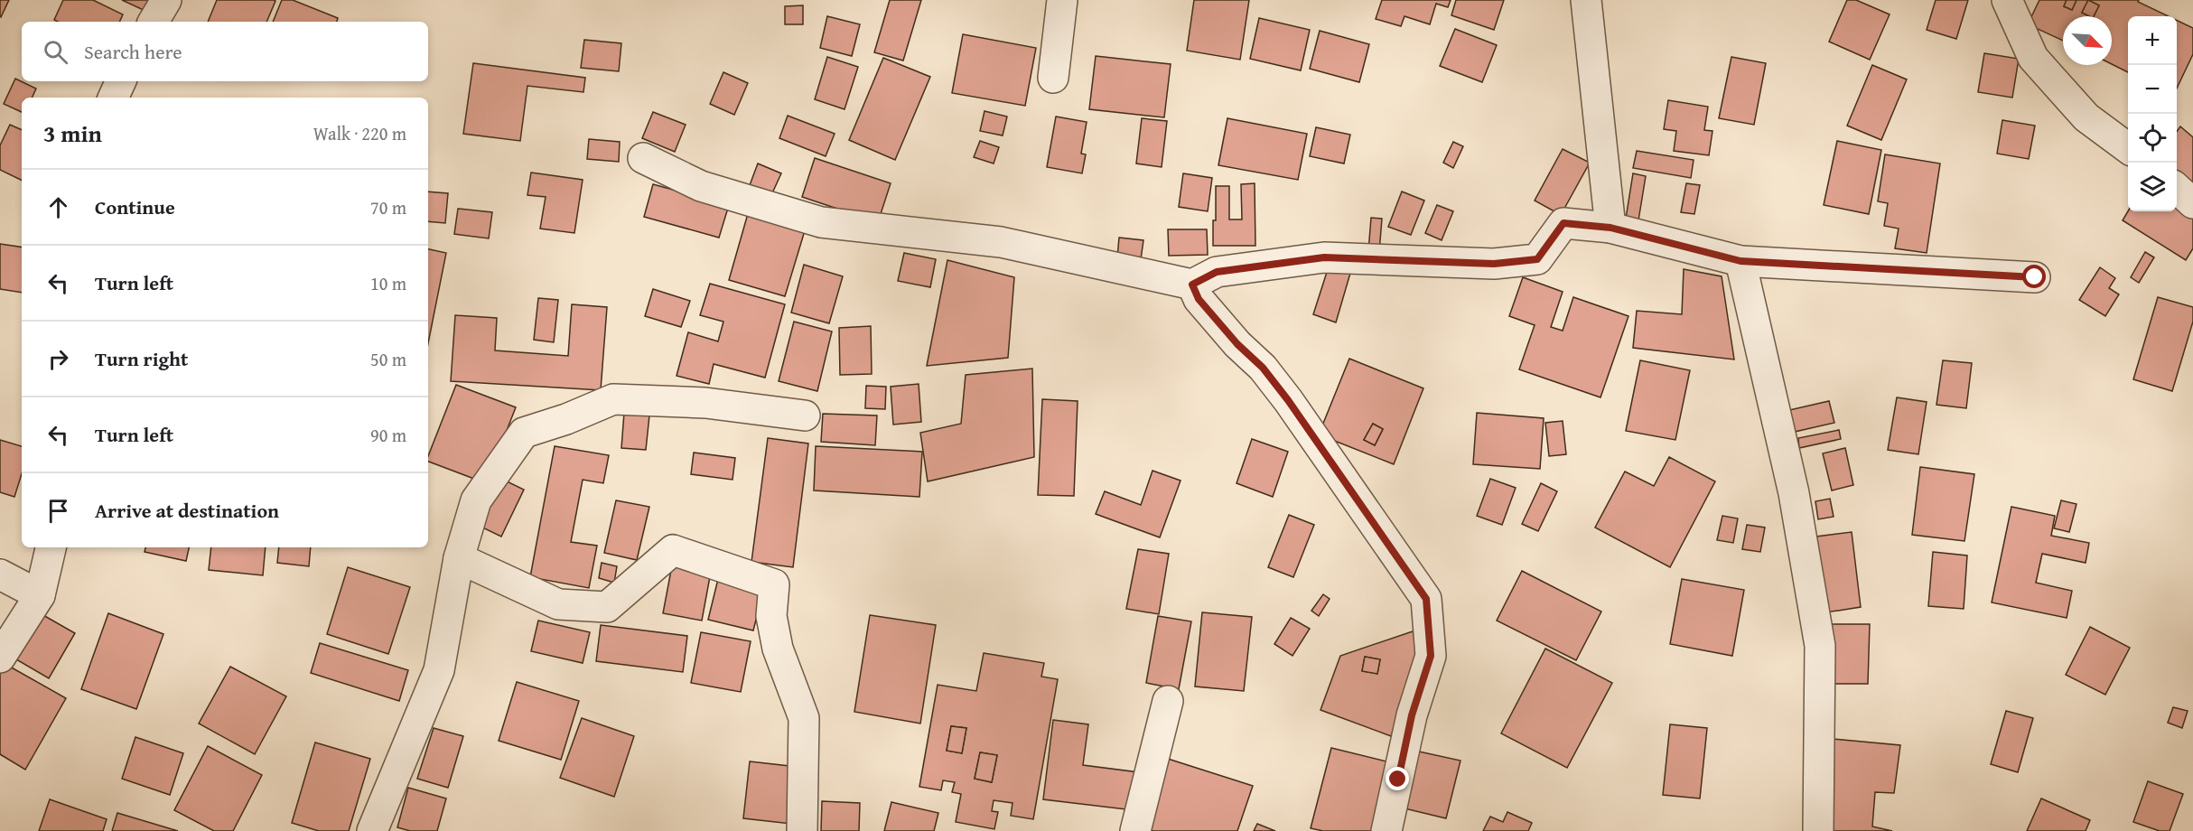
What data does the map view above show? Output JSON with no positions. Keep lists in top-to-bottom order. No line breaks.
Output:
{"north":"bottom right","page":{"map_buttons":["+","−"],"search":"Search here","heading":["3 min","Walk · 220 m"],"list":[["Continue","70 m"],["Turn left","10 m"],["Turn right","50 m"],["Turn left","90 m"],"Arrive at destination"]}}
